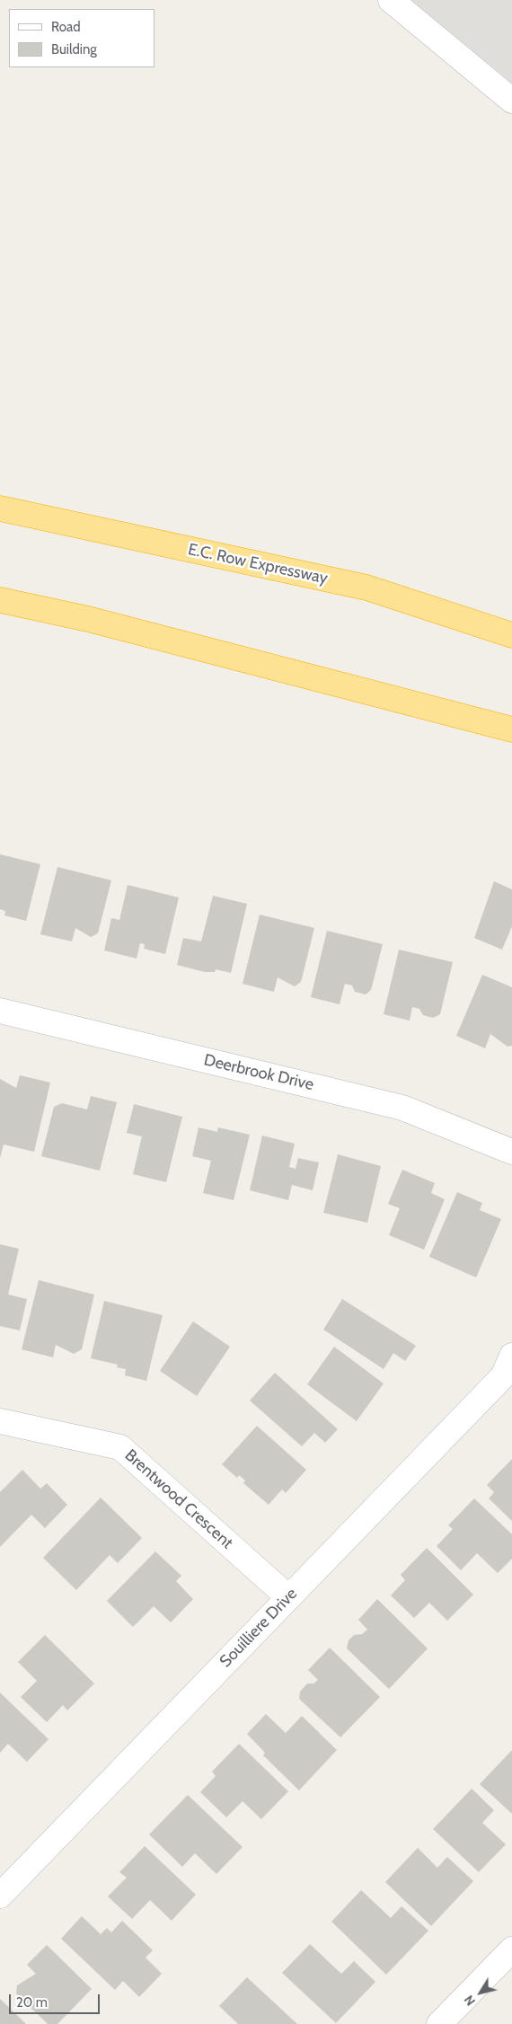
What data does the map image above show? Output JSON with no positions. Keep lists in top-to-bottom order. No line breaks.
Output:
{"streets":{"highway":["E.C. Row Expressway"],"street":["Deerbrook Drive","Brentwood Crescent","Souilliere Drive"]},"crossings":[["Brentwood Crescent","Souilliere Drive"]],"legend":["Road","Building"],"scale_bar":"20 m","north":"bottom left"}
